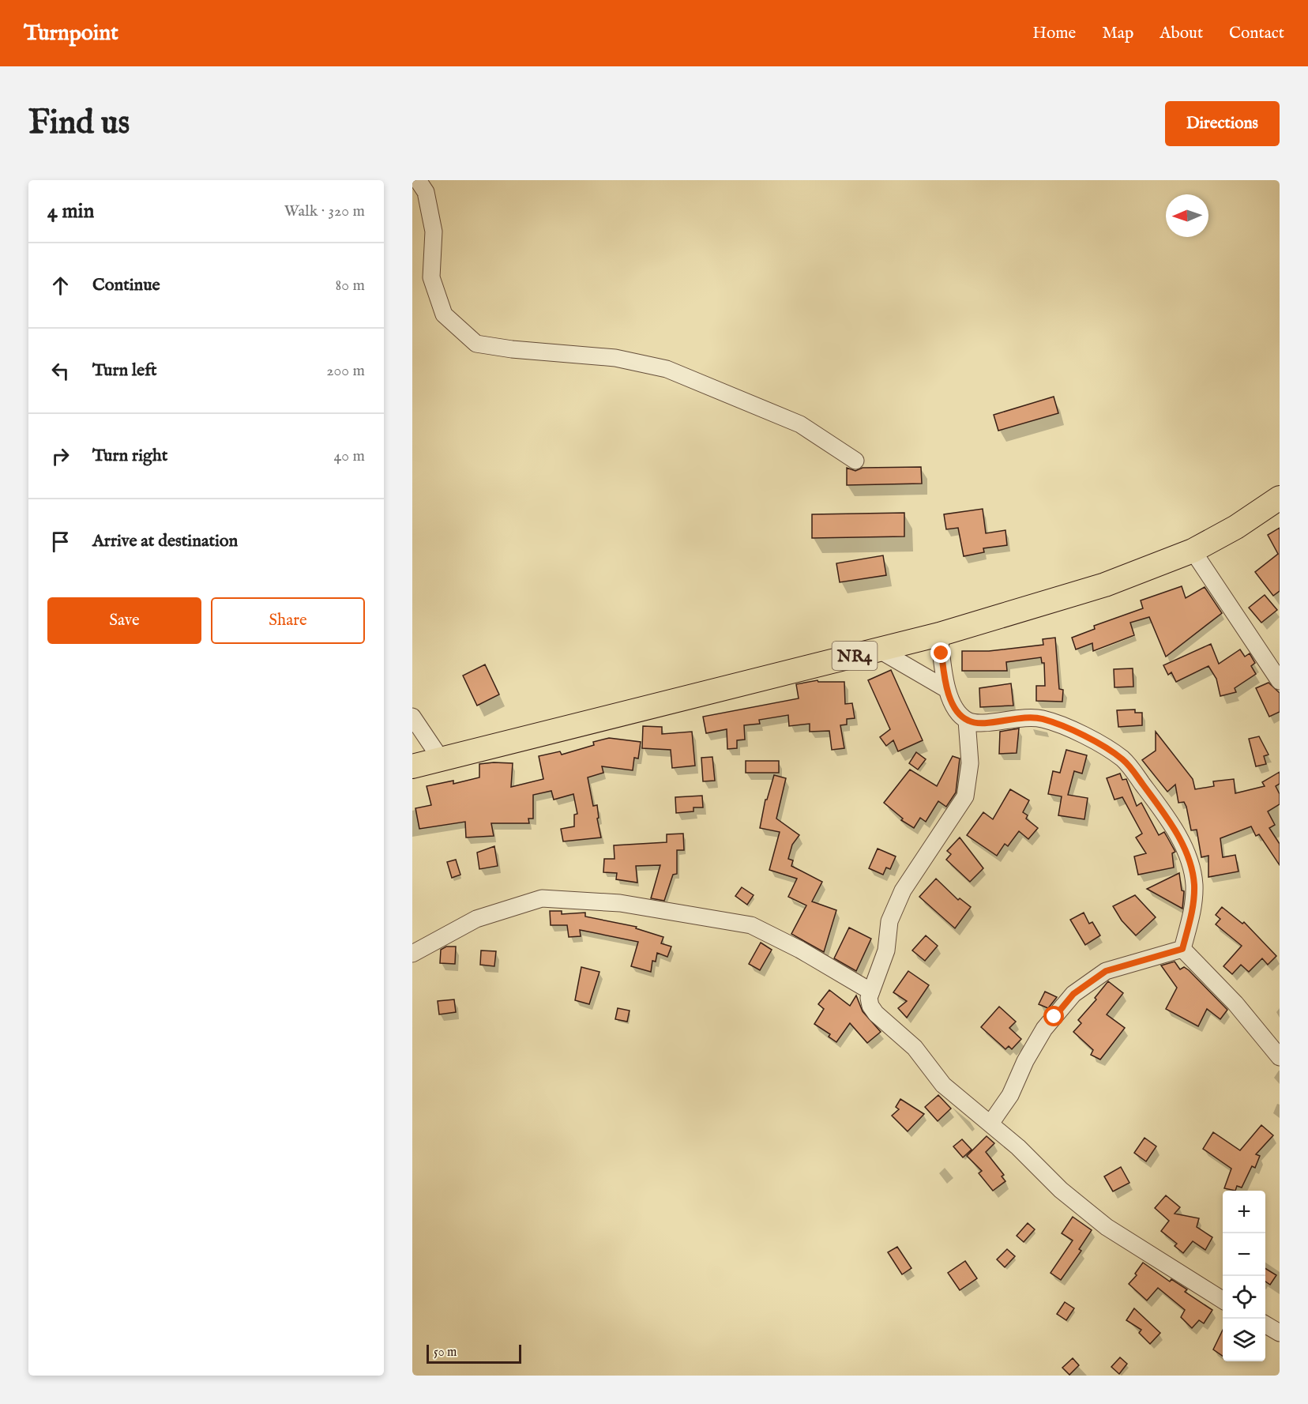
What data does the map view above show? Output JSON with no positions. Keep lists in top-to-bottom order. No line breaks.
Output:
{"streets":{"highway":["NR4"]},"scale_bar":"50 m","north":"left","page":{"header":"Turnpoint","nav":["Home","Map","About","Contact"],"buttons":["Directions",["Save","Share"]],"title":"Find us","heading":["4 min","Walk · 320 m"],"list":[["Continue","80 m"],["Turn left","200 m"],["Turn right","40 m"],"Arrive at destination"],"map_buttons":["+","−"],"scale":"50 m"}}
